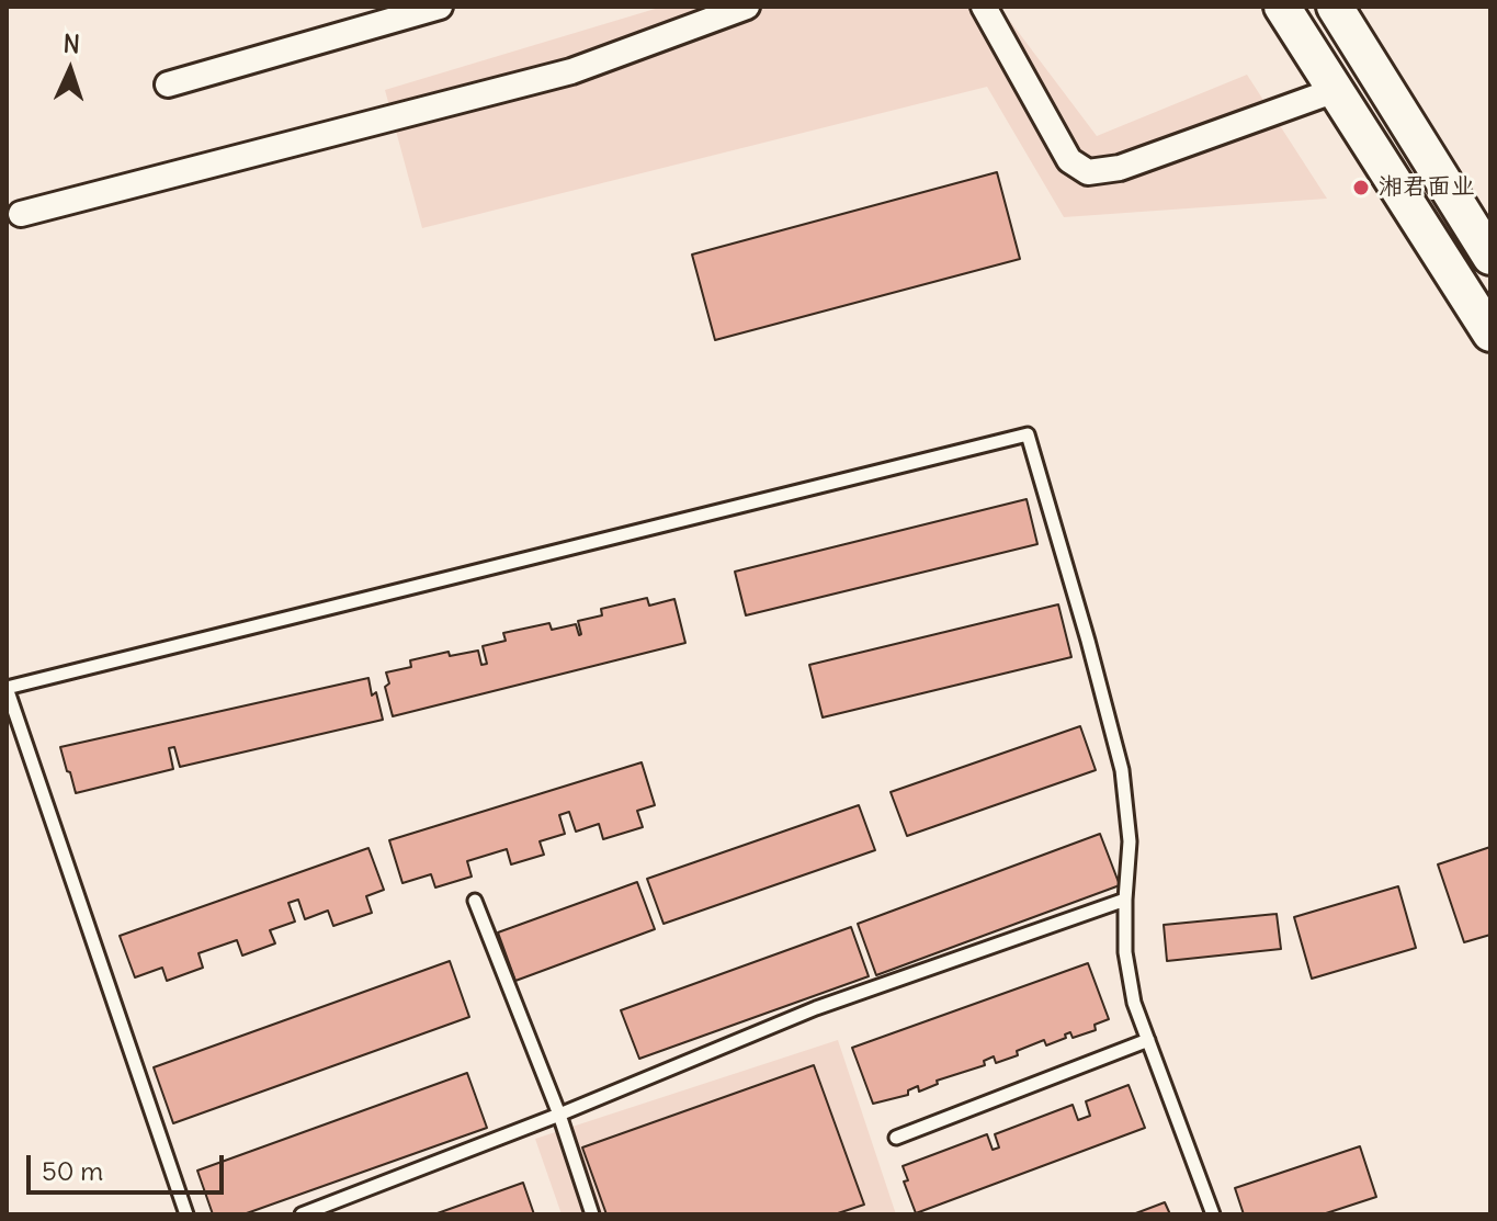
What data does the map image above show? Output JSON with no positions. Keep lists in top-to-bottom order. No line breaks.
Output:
{"places":["湘君面业"],"scale_bar":"50 m","north":"top"}
